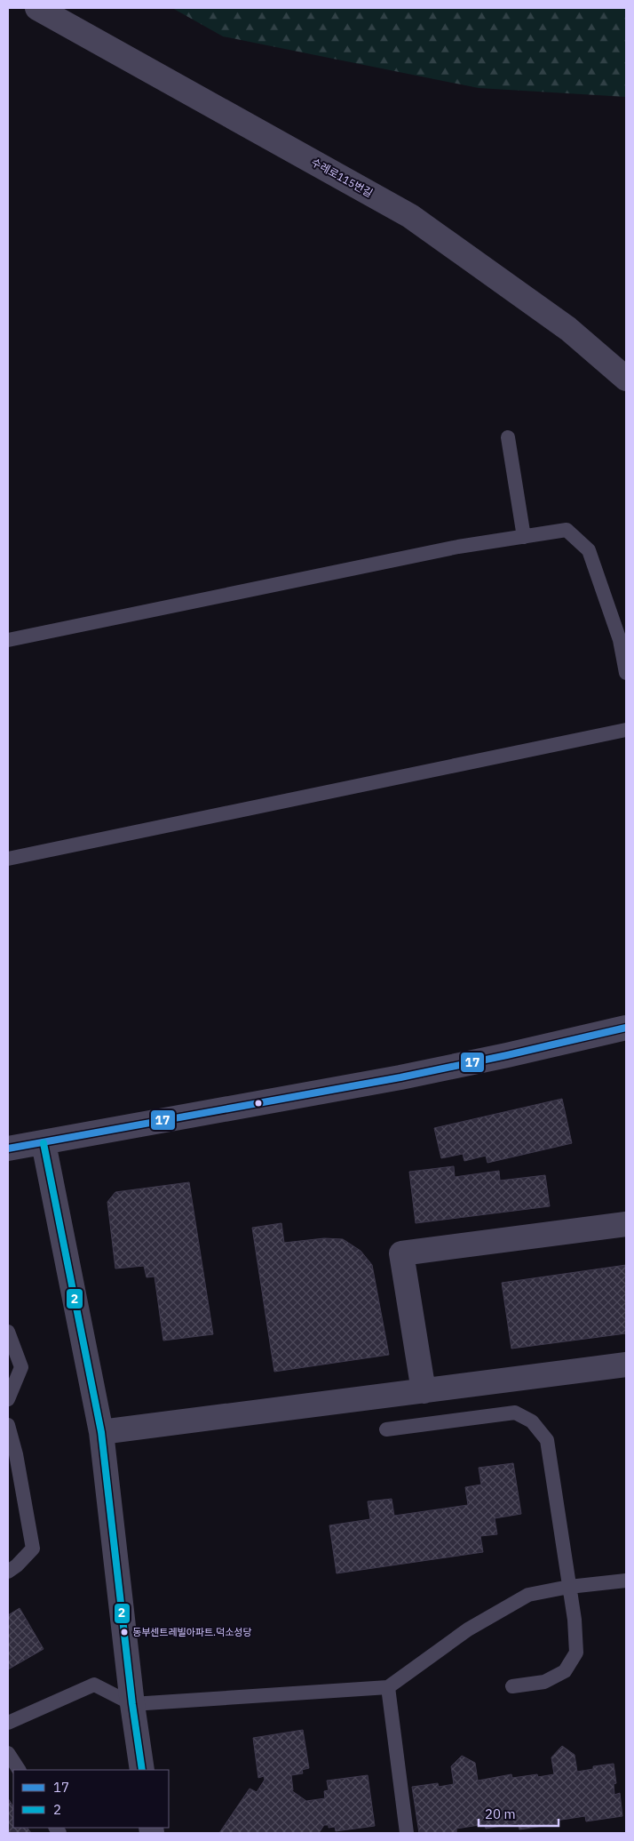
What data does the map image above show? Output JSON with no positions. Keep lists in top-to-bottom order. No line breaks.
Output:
{"streets":{"street":["수레로115번길"]},"places":["동부센트레빌아파트.덕소성당"],"lines":["transit line 17","transit line 2"],"legend":["17","2"],"scale_bar":"20 m"}
